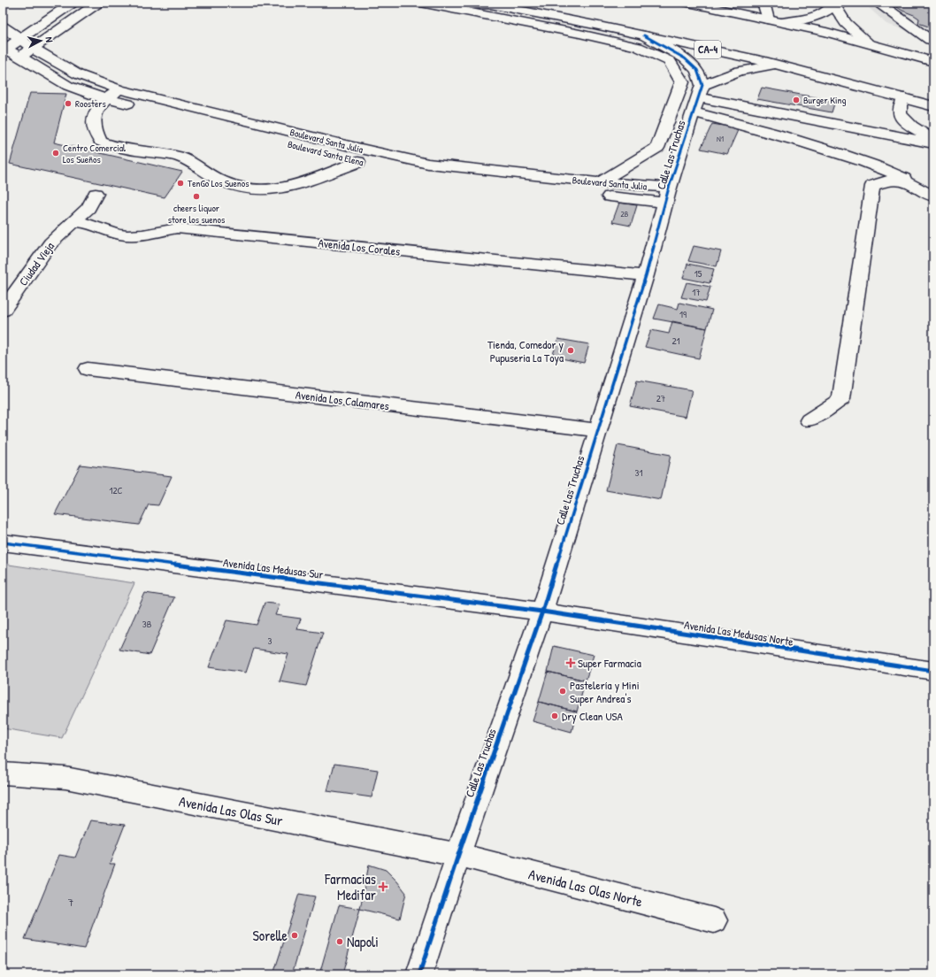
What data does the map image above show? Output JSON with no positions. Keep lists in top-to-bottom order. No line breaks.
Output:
{"streets":{"main road":["CA-4","Boulevard Santa Julia","Boulevard Santa Elena","Calle Las Truchas","Avenida Los Corales","Ciudad Vieja","Avenida Los Calamares","Avenida Las Medusas Sur","Avenida Las Medusas Norte","Avenida Las Olas Sur","Avenida Las Olas Norte"]},"crossings":[["Boulevard Santa Julia","Boulevard Santa Elena"],["Boulevard Santa Julia","Calle Las Truchas"],["Boulevard Santa Elena","Calle Las Truchas"],["Calle Las Truchas","Avenida Los Corales"],["Calle Las Truchas","Avenida Los Calamares"],["Calle Las Truchas","Avenida Las Medusas Sur"],["Calle Las Truchas","Avenida Las Medusas Norte"],["Calle Las Truchas","Avenida Las Olas Sur"],["Calle Las Truchas","Avenida Las Olas Norte"],["Avenida Los Corales","Ciudad Vieja"],["Avenida Las Medusas Sur","Avenida Las Medusas Norte"],["Avenida Las Olas Sur","Avenida Las Olas Norte"]],"places":{"other":["Burger King","Roosters","Centro Comercial Los Sueños","TenGo Los Suenos","cheers liquor store los suenos","Tienda, Comedor y Pupuseria La Toya","Pastelería y Mini Super Andrea's","Dry Clean USA","Sorelle","Napoli"],"health":["Super Farmacia","Farmacias Medifar"]},"house_numbers":["N1","2B","15","17","19","21","27","31","12C","3B","3","7"],"north":"right"}
